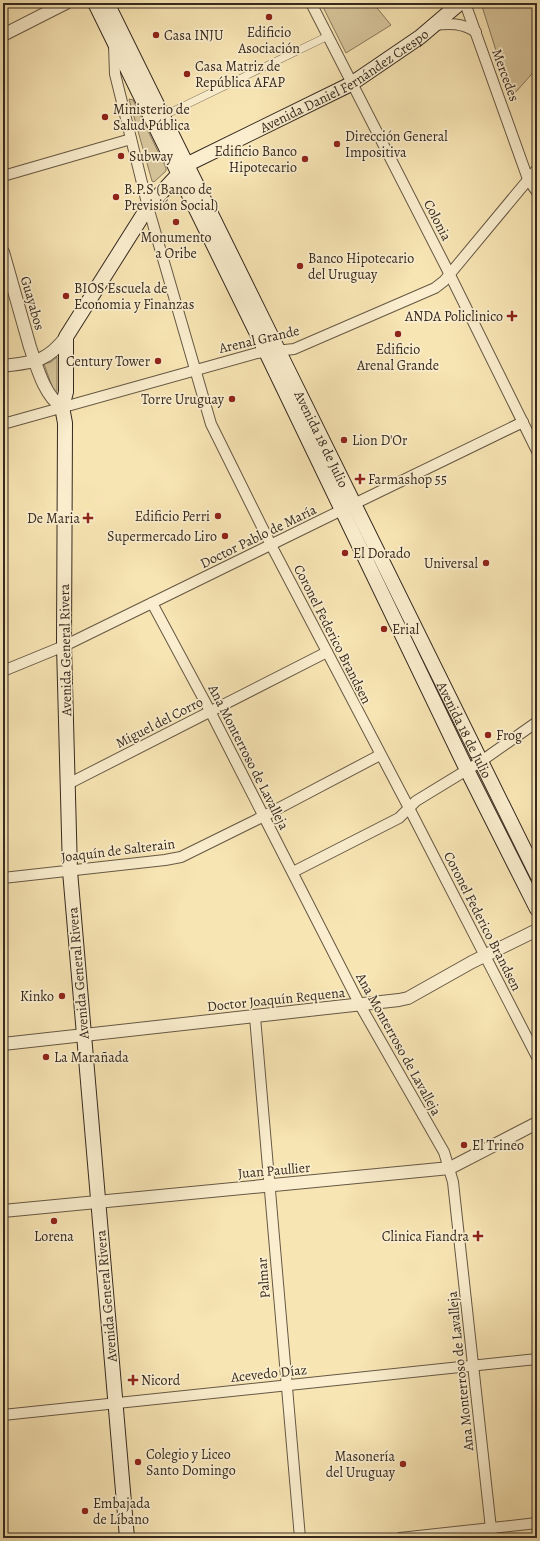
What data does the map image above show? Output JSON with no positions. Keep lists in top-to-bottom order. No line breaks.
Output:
{"streets":{"main road":["Avenida Daniel Fernández Crespo","Avenida 18 de Julio","Avenida General Rivera"],"street":["Mercedes","Colonia","Guayabos","Arenal Grande","Doctor Pablo de María","Coronel Federico Brandsen","Miguel del Corro","Ana Monterroso de Lavalleja","Joaquín de Salterain","Doctor Joaquín Requena","Juan Paullier","Palmar","Acevedo Díaz"]},"crossings":[["Mercedes","Avenida Daniel Fernández Crespo"],["Mercedes","Arenal Grande"],["Avenida Daniel Fernández Crespo","Colonia"],["Avenida Daniel Fernández Crespo","Avenida 18 de Julio"],["Colonia","Arenal Grande"],["Colonia","Doctor Pablo de María"],["Arenal Grande","Avenida 18 de Julio"],["Arenal Grande","Coronel Federico Brandsen"],["Arenal Grande","Avenida General Rivera"],["Avenida 18 de Julio","Doctor Pablo de María"],["Avenida 18 de Julio","Coronel Federico Brandsen"],["Doctor Pablo de María","Coronel Federico Brandsen"],["Doctor Pablo de María","Avenida General Rivera"],["Doctor Pablo de María","Ana Monterroso de Lavalleja"],["Coronel Federico Brandsen","Miguel del Corro"],["Coronel Federico Brandsen","Joaquín de Salterain"],["Coronel Federico Brandsen","Doctor Joaquín Requena"],["Avenida General Rivera","Miguel del Corro"],["Avenida General Rivera","Joaquín de Salterain"],["Avenida General Rivera","Doctor Joaquín Requena"],["Avenida General Rivera","Juan Paullier"],["Avenida General Rivera","Acevedo Díaz"],["Miguel del Corro","Ana Monterroso de Lavalleja"],["Ana Monterroso de Lavalleja","Joaquín de Salterain"],["Ana Monterroso de Lavalleja","Doctor Joaquín Requena"],["Ana Monterroso de Lavalleja","Juan Paullier"],["Ana Monterroso de Lavalleja","Acevedo Díaz"],["Doctor Joaquín Requena","Palmar"],["Juan Paullier","Palmar"],["Palmar","Acevedo Díaz"]],"places":{"other":["Edificio Asociación","Casa INJU","Casa Matriz de República AFAP","Ministerio de Salud Pública","Dirección General Impositiva","Subway","Edificio Banco Hipotecario","B.P.S (Banco de Previsión Social)","Monumento a Oribe","Banco Hipotecario del Uruguay","BIOS Escuela de Economia y Finanzas","Edificio Arenal Grande","Century Tower","Torre Uruguay","Lion D'Or","Edificio Perri","Supermercado Liro","El Dorado","Universal","Erial","Frog","Kinko","La Marañada","El Trineo","Lorena","Colegio y Liceo Santo Domingo","Masonería del Uruguay","Embajada de Líbano"],"health":["ANDA Policlinico","Farmashop 55","De Maria","Clinica Fiandra","Nicord"]}}
